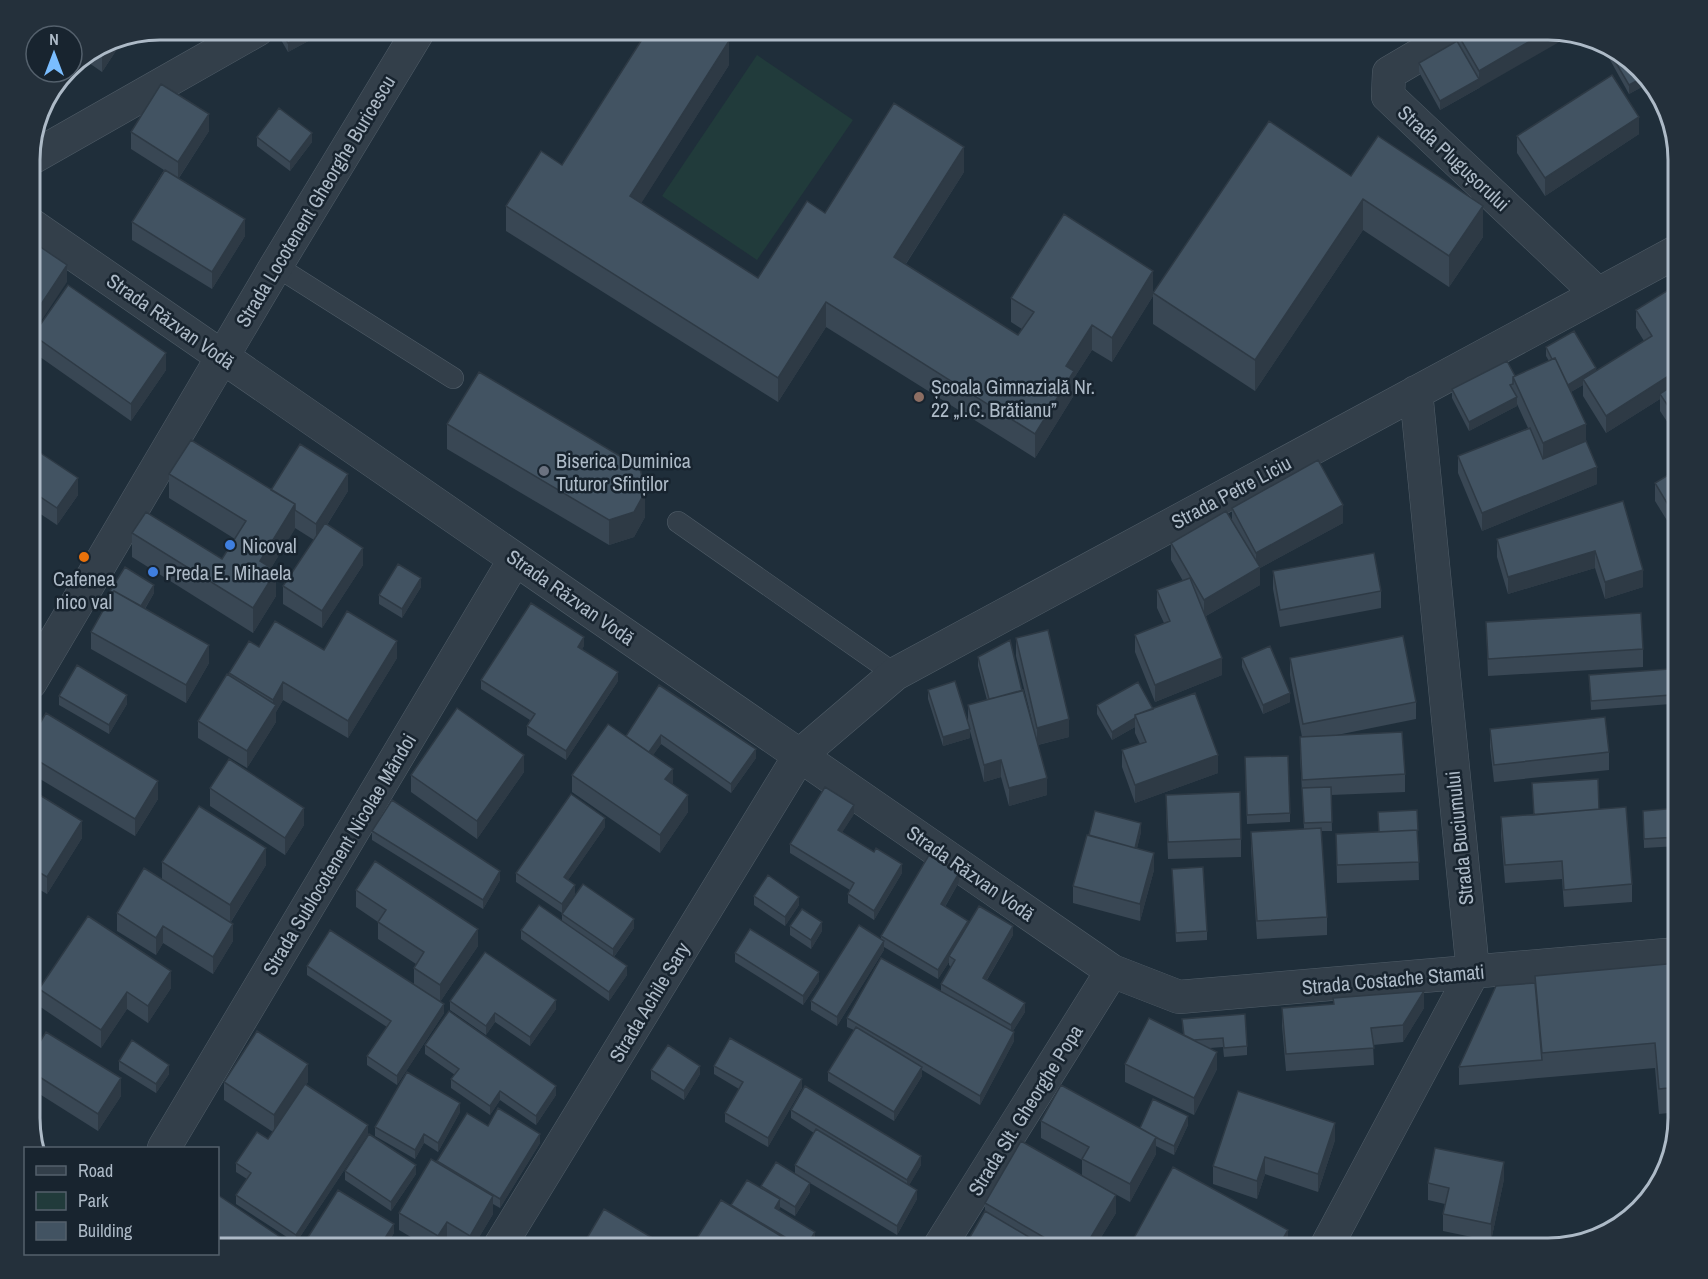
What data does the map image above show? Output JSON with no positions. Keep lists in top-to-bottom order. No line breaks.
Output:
{"streets":{"street":["Strada Plugușorului","Strada Locotenent Gheorghe Buricescu","Strada Răzvan Vodă","Strada Petre Liciu","Strada Buciumului","Strada Sublocotenent Nicolae Măndoi","Strada Costache Stamati","Strada Achile Sary","Strada Slt. Gheorghe Popa"]},"crossings":[["Strada Plugușorului","Strada Petre Liciu"],["Strada Locotenent Gheorghe Buricescu","Strada Răzvan Vodă"],["Strada Răzvan Vodă","Strada Petre Liciu"],["Strada Răzvan Vodă","Strada Sublocotenent Nicolae Măndoi"],["Strada Răzvan Vodă","Strada Costache Stamati"],["Strada Răzvan Vodă","Strada Achile Sary"],["Strada Răzvan Vodă","Strada Slt. Gheorghe Popa"],["Strada Petre Liciu","Strada Buciumului"],["Strada Petre Liciu","Strada Achile Sary"],["Strada Buciumului","Strada Costache Stamati"],["Strada Costache Stamati","Strada Slt. Gheorghe Popa"]],"places":["Școala Gimnazială Nr. 22 „I.C. Brătianu”","Biserica Duminica Tuturor Sfinților","Nicoval","Cafenea nico val","Preda E. Mihaela"],"legend":["Road","Park","Building"],"north":"top"}
